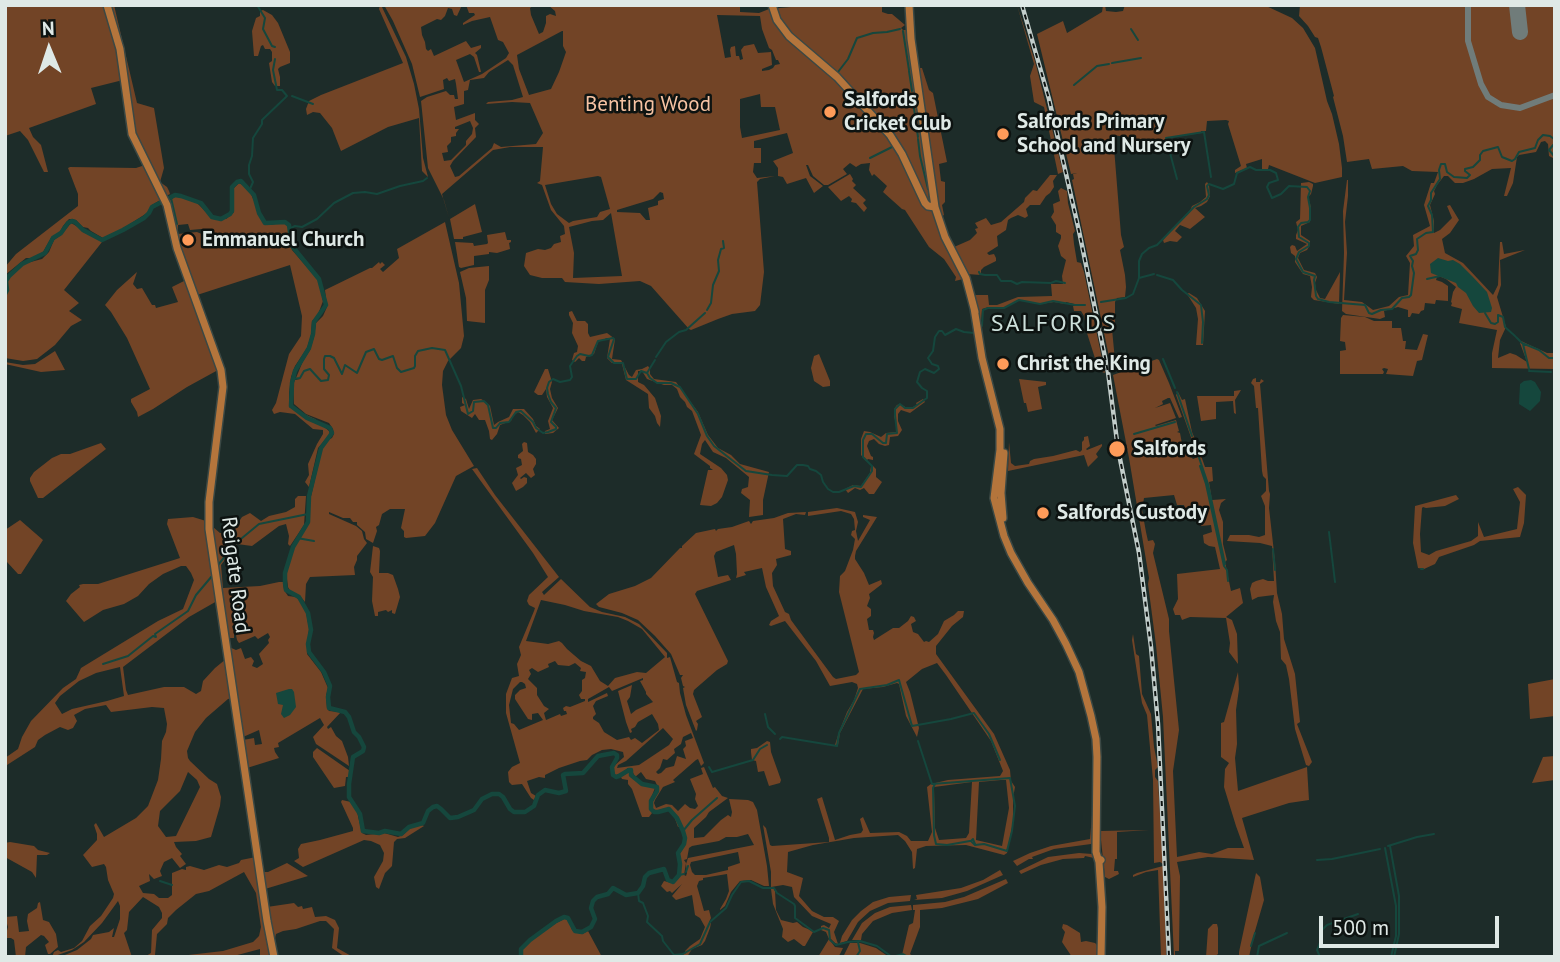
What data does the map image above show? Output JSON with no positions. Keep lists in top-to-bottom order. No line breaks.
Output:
{"streets":{"main road":["Reigate Road"]},"districts":["SALFORDS"],"parks":["Benting Wood"],"places":["Salfords Cricket Club","Salfords Primary School and Nursery","Emmanuel Church","Christ the King","Salfords","Salfords Custody"],"scale_bar":"500 m","north":"top"}
